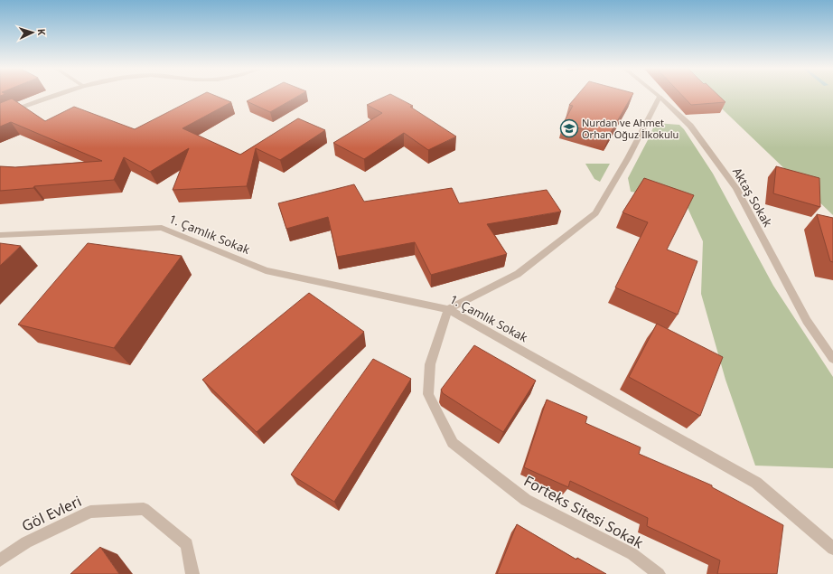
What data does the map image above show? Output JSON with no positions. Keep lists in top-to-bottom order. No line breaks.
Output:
{"streets":{"street":["Aktaş Sokak","1. Çamlık Sokak","Forteks Sitesi Sokak","Göl Evleri"]},"crossings":[["1. Çamlık Sokak","Forteks Sitesi Sokak"]],"places":{"school or university":["Nurdan ve Ahmet Orhan Oğuz İlkokulu"]},"north":"right"}
